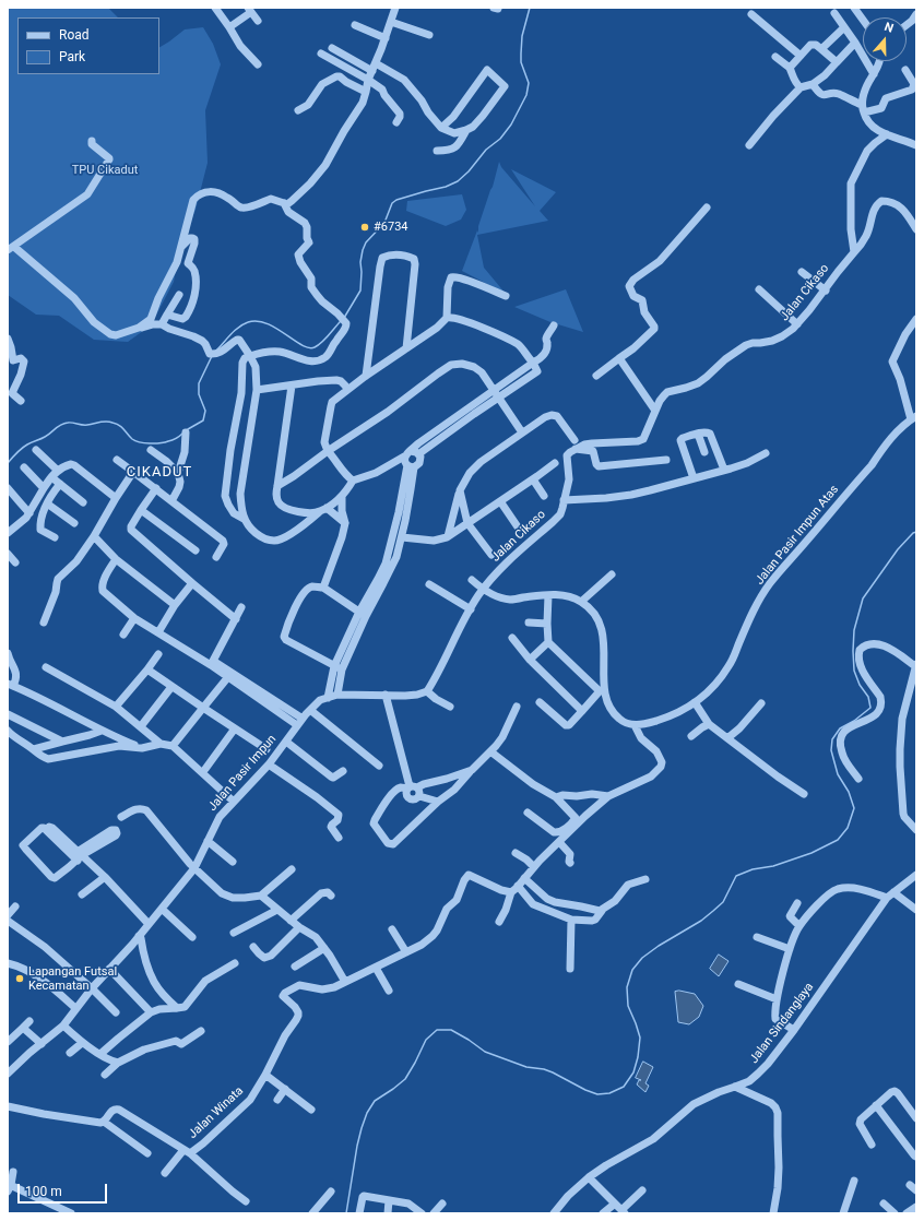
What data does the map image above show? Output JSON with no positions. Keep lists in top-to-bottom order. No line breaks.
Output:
{"streets":{"street":["Jalan Cikaso","Jalan Pasir Impun Atas","Jalan Pasir Impun","Jalan Sindanglaya","Jalan Winata"]},"districts":["CIKADUT"],"parks":["TPU Cikadut"],"places":["#6734","Lapangan Futsal Kecamatan"],"legend":["Road","Park"],"scale_bar":"100 m","north":"top"}
